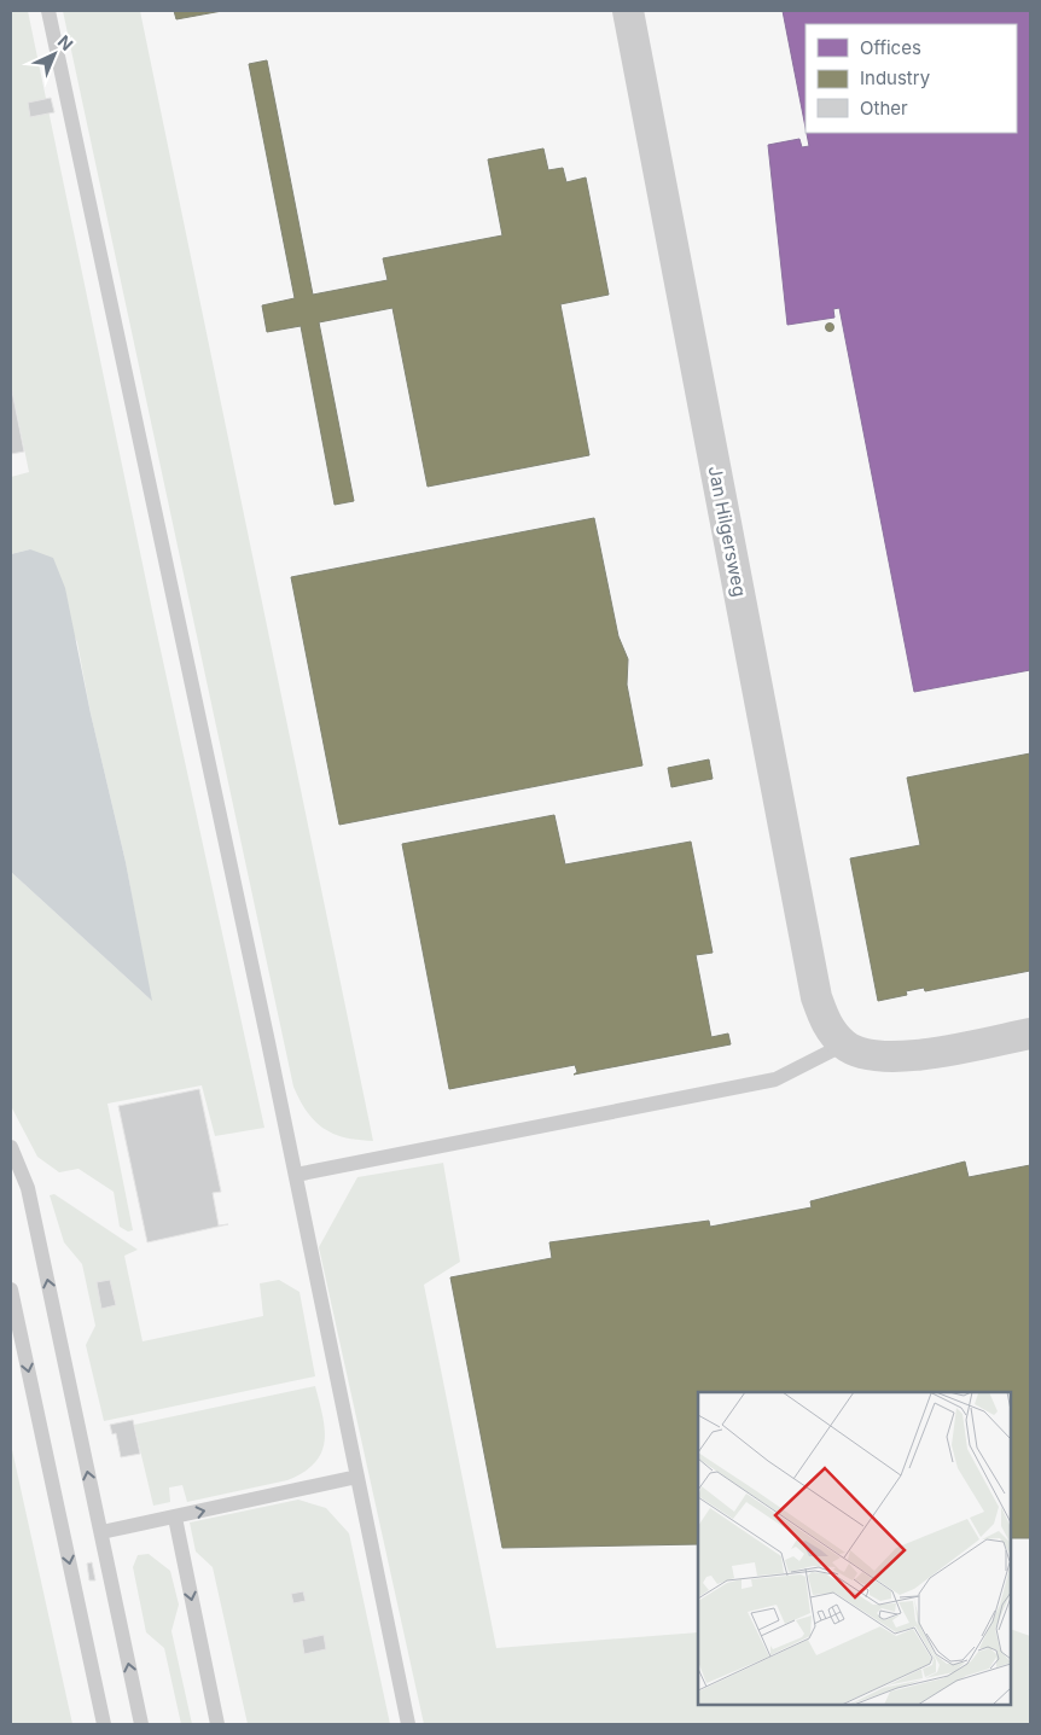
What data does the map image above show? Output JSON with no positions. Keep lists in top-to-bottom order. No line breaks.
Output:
{"streets":{"street":["Jan Hilgersweg"]},"legend":["Offices","Industry","Other"],"north":"top right"}
